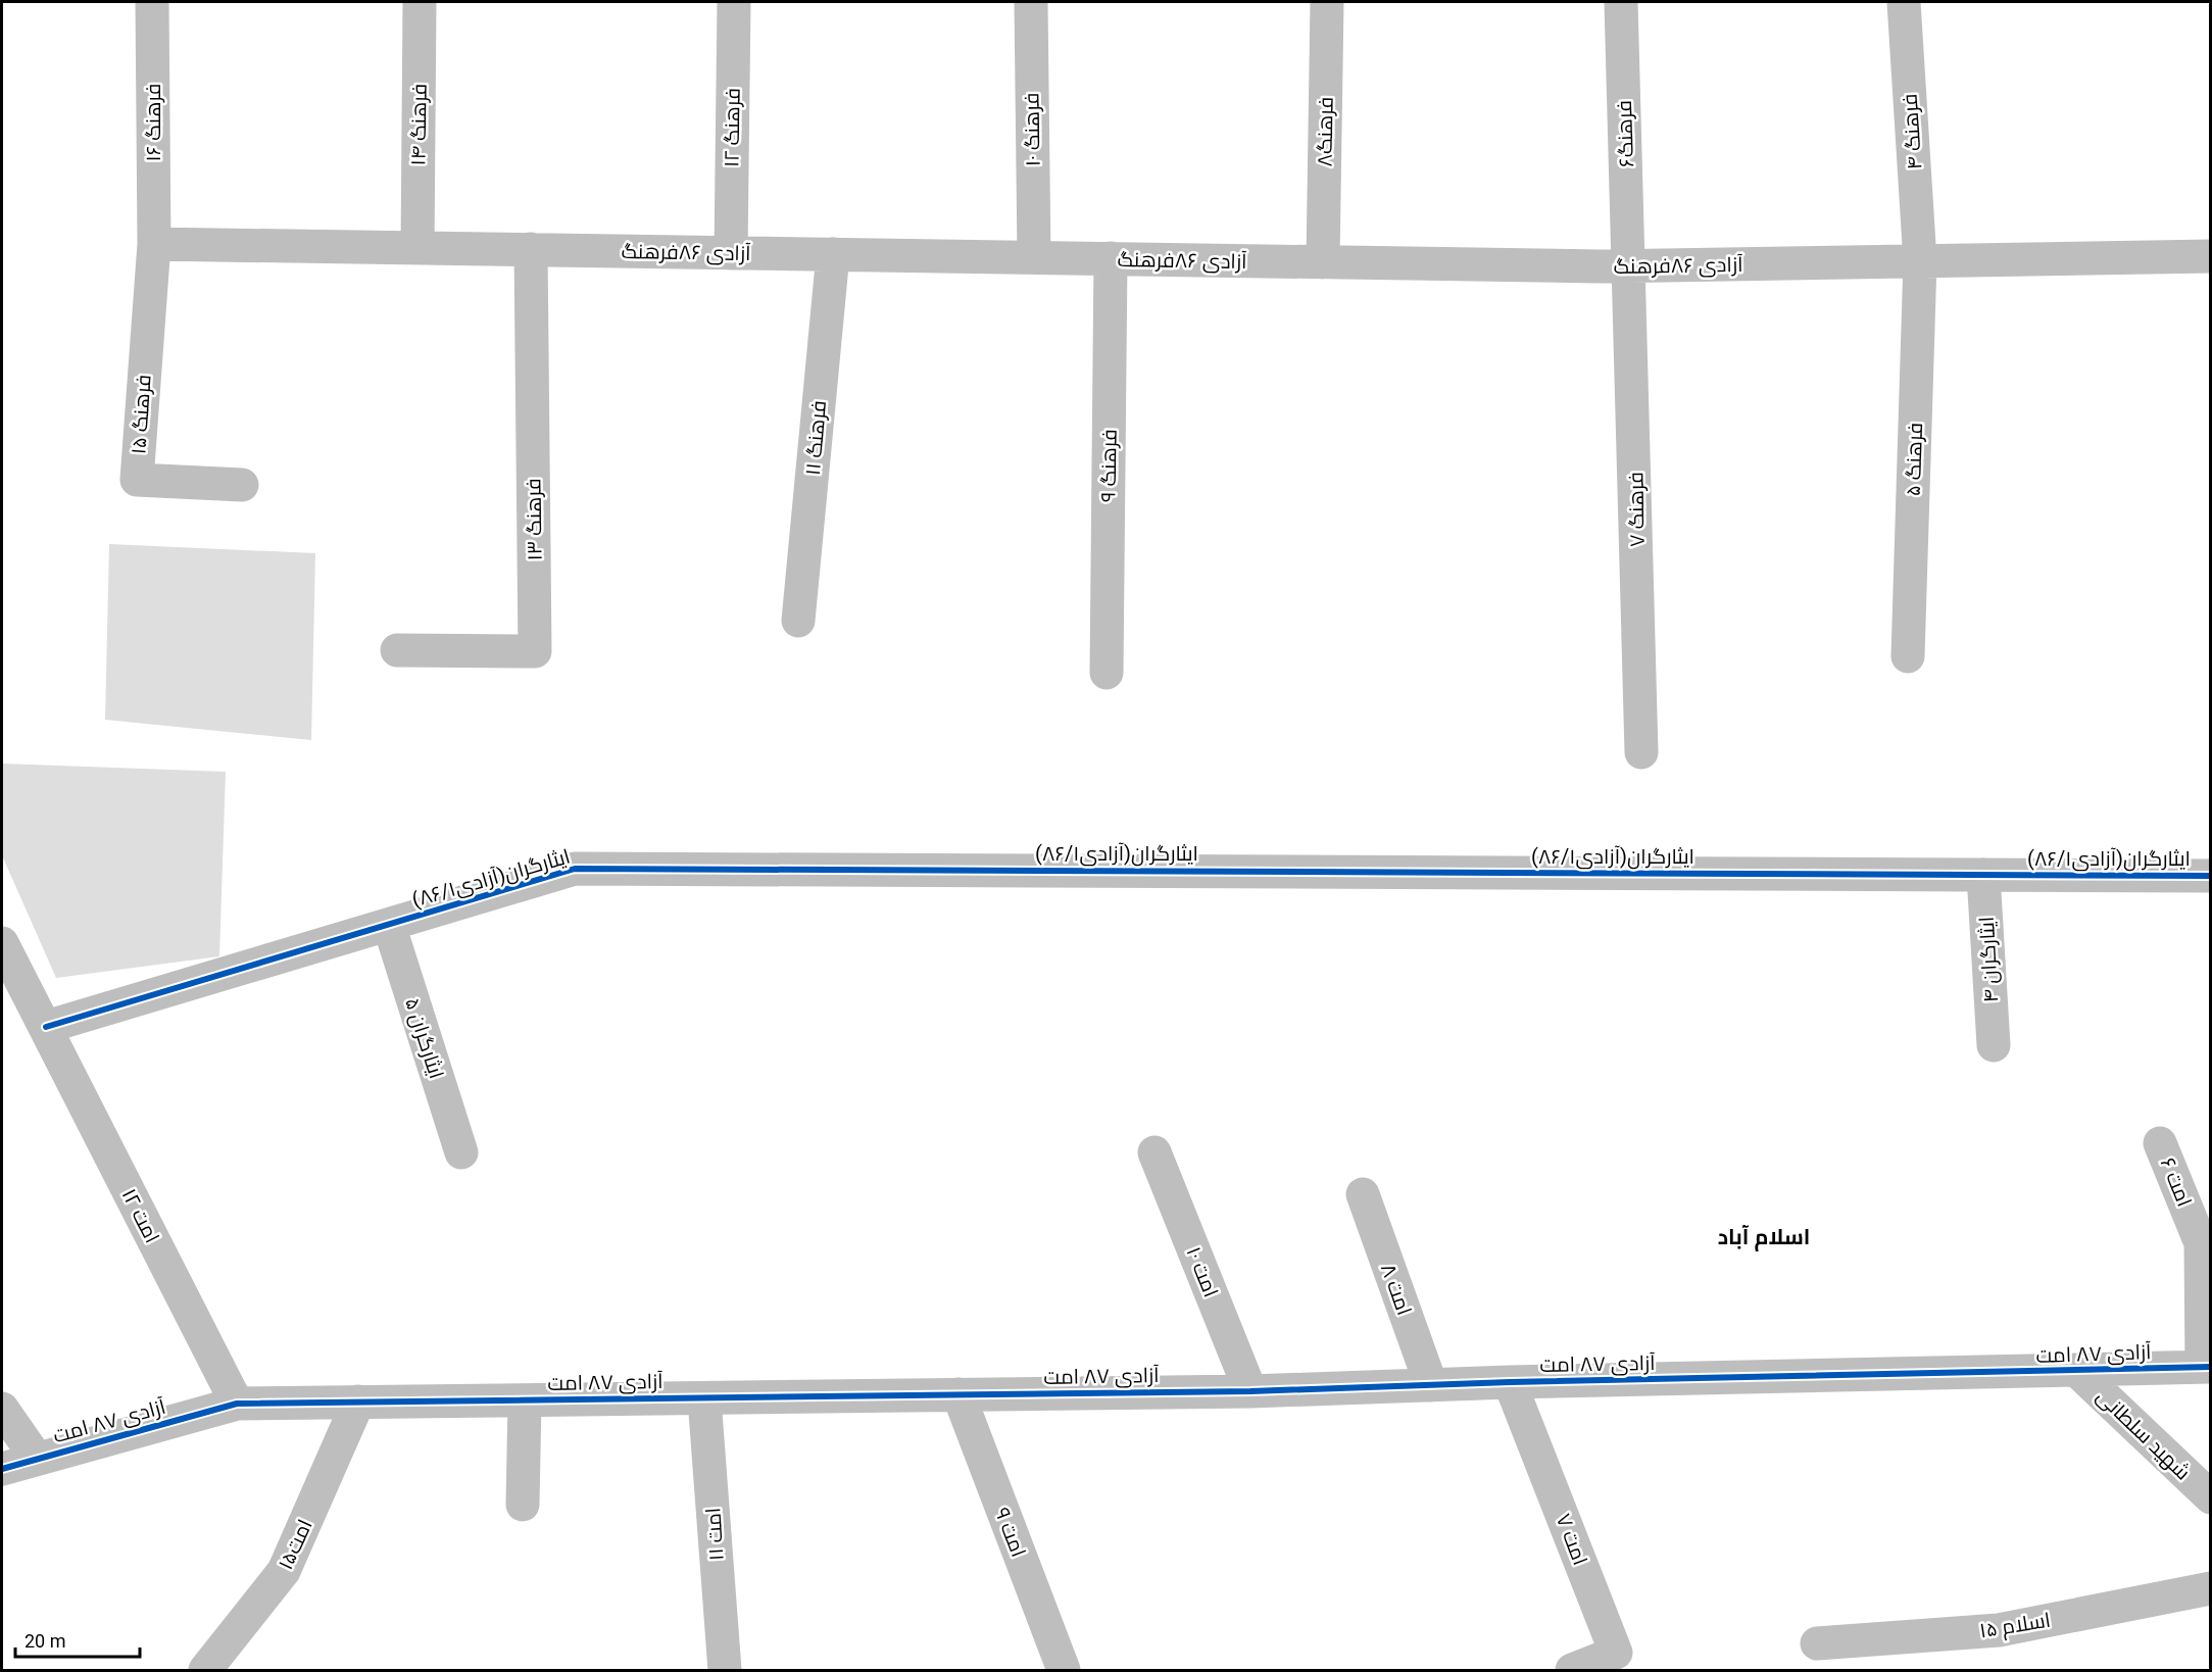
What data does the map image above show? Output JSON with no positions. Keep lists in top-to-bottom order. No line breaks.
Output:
{"streets":{"street":["فرهنگ ۱۶","فرهنگ ۱۴","فرهنگ ۱۲","فرهنگ ۱۰","فرهنگ۸","فرهنگ ۴","فرهنگ۶","آزادی ۸۶فرهنگ","فرهنگ ۱۵","فرهنگ ۱۱","فرهنگ ۵","فرهنگ ۹","فرهنگ ۷","فرهنگ ۱۳","ایثارگران(آزادی۸۶/۱)","ایثارگران ۴","ایثارگران ۵","امت ۶","امت ۱۲","امت ۱۰","امت ۸","آزادی ۸۷ امت","شهید سلطانی","امت ۹","امت ۱۱","امت ۷","امت۱۵","اسلام ۱۵"]},"crossings":[["فرهنگ ۱۶","آزادی ۸۶فرهنگ"],["فرهنگ ۱۶","فرهنگ ۱۵"],["فرهنگ ۱۴","آزادی ۸۶فرهنگ"],["فرهنگ ۱۲","آزادی ۸۶فرهنگ"],["فرهنگ ۱۰","آزادی ۸۶فرهنگ"],["فرهنگ۸","آزادی ۸۶فرهنگ"],["فرهنگ ۴","آزادی ۸۶فرهنگ"],["فرهنگ ۴","فرهنگ ۵"],["فرهنگ۶","آزادی ۸۶فرهنگ"],["فرهنگ۶","فرهنگ ۷"],["آزادی ۸۶فرهنگ","فرهنگ ۱۵"],["آزادی ۸۶فرهنگ","فرهنگ ۱۱"],["آزادی ۸۶فرهنگ","فرهنگ ۵"],["آزادی ۸۶فرهنگ","فرهنگ ۹"],["آزادی ۸۶فرهنگ","فرهنگ ۷"],["آزادی ۸۶فرهنگ","فرهنگ ۱۳"],["ایثارگران(آزادی۸۶/۱)","ایثارگران ۴"],["ایثارگران(آزادی۸۶/۱)","ایثارگران ۵"],["ایثارگران(آزادی۸۶/۱)","امت ۱۲"],["امت ۶","آزادی ۸۷ امت"],["امت ۱۲","آزادی ۸۷ امت"],["امت ۱۰","آزادی ۸۷ امت"],["امت ۸","آزادی ۸۷ امت"],["آزادی ۸۷ امت","شهید سلطانی"],["آزادی ۸۷ امت","امت ۹"],["آزادی ۸۷ امت","امت ۱۱"],["آزادی ۸۷ امت","امت ۷"],["آزادی ۸۷ امت","امت۱۵"]],"districts":["اسلام آباد"],"scale_bar":"20 m"}
